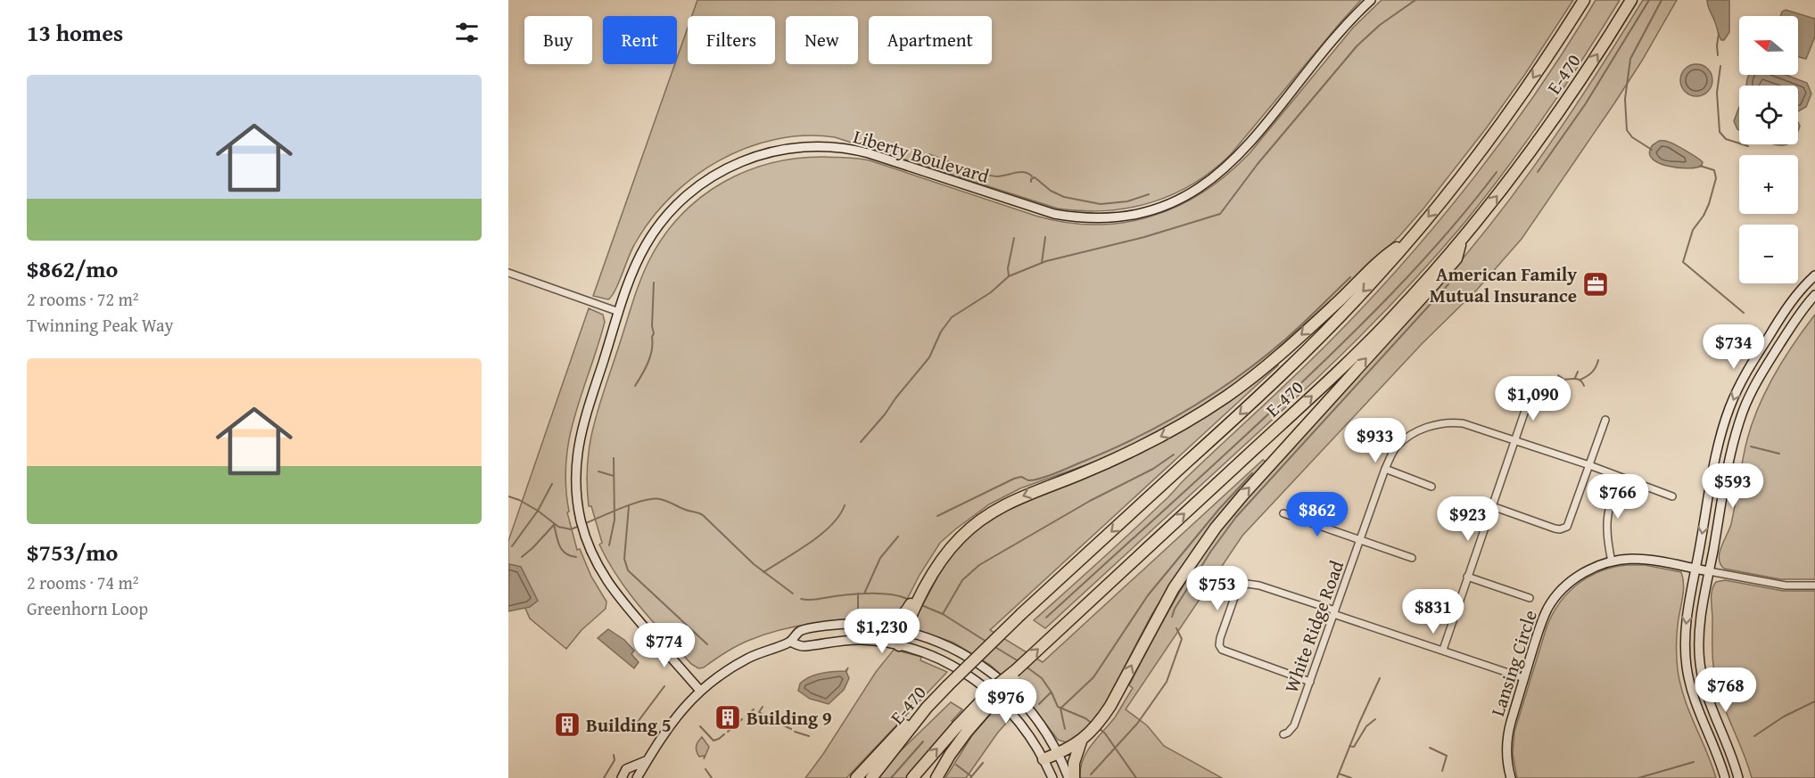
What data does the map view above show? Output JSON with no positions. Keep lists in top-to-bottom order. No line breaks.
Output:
{"streets":{"highway":["E-470"],"main road":["Liberty Boulevard","Lansing Circle"],"street":["White Ridge Road"]},"places":{"office":["American Family Mutual Insurance"],"building":["Building 9","Building 5"]},"north":"left","page":{"heading":"13 homes","map_buttons":["+","−"],"chip":["Buy","Rent","Filters","New","Apartment"],"list":[{"name":"$862/mo","note":"2 rooms · 72 m² · Twinning Peak Way"},{"name":"$753/mo","note":"2 rooms · 74 m² · Greenhorn Loop"}],"price":["$734","$1,090","$933","$593","$766","$862","$923","$753","$831","$1,230","$774","$768","$976"]}}
